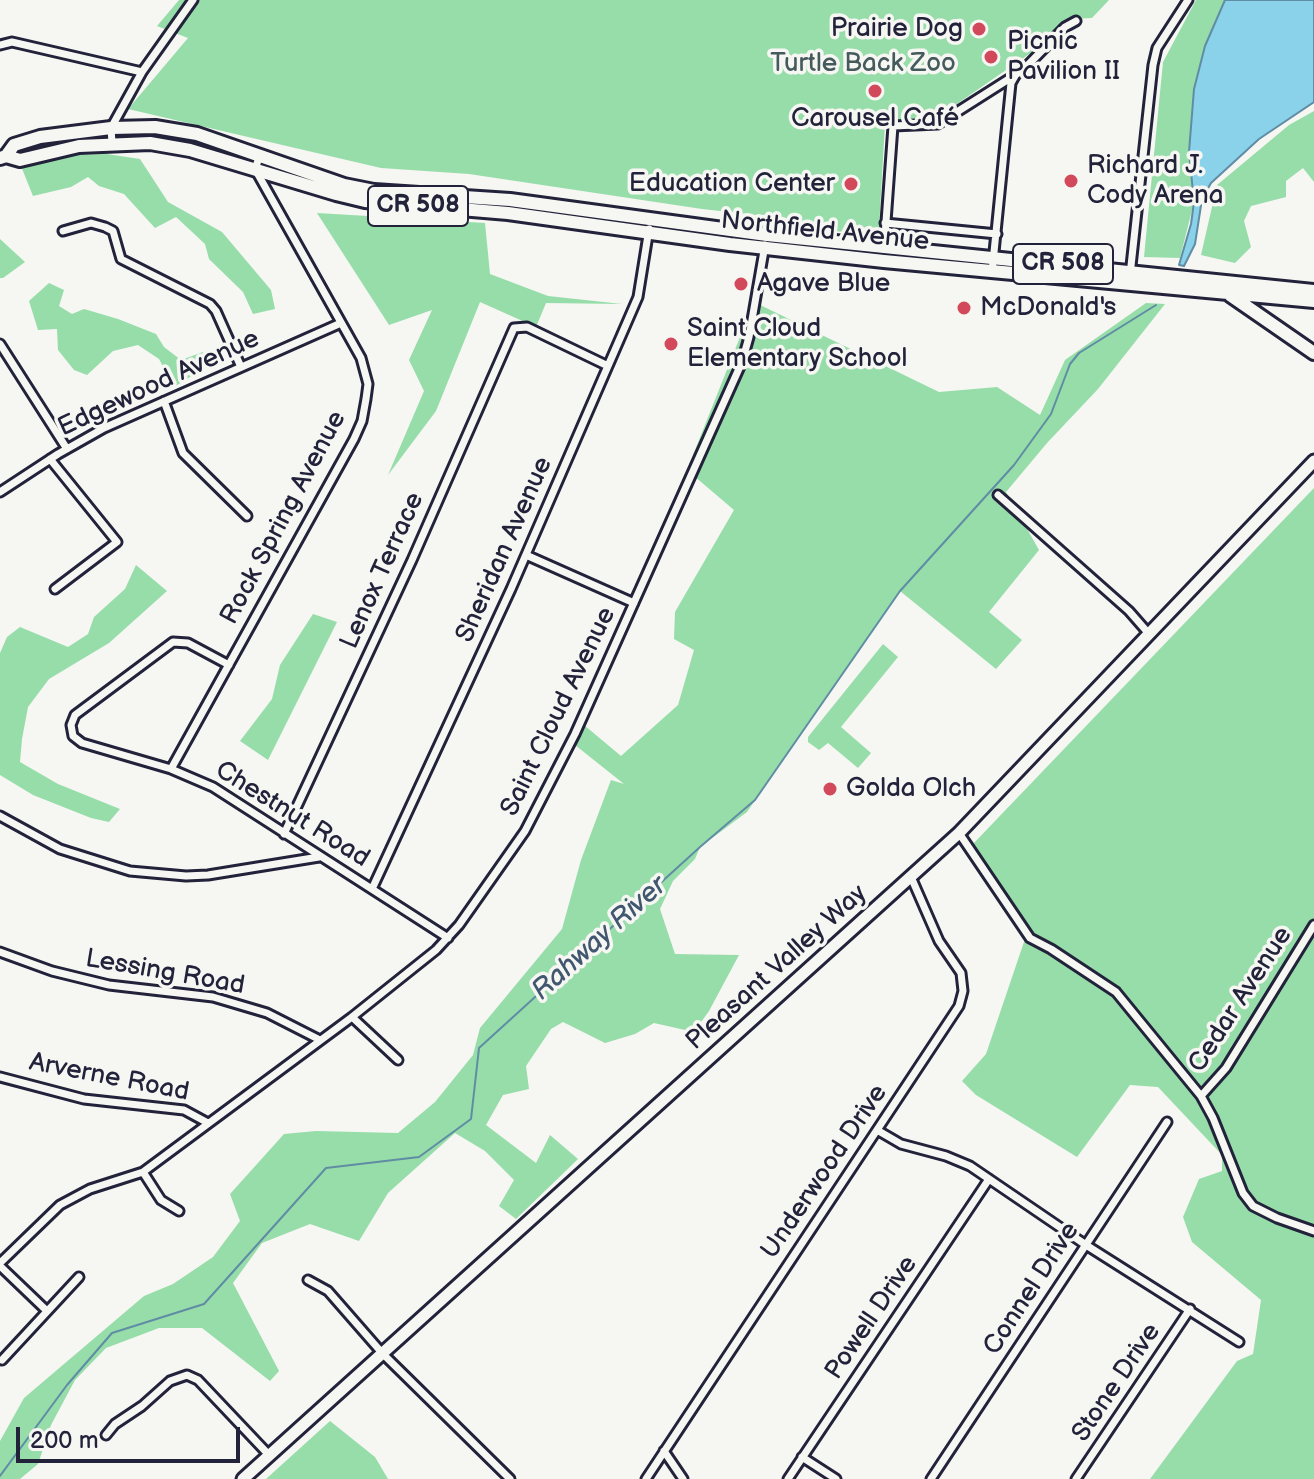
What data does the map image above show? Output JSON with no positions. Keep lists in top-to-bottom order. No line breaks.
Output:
{"streets":{"main road":["CR 508","Northfield Avenue","Pleasant Valley Way"],"street":["Edgewood Avenue","Rock Spring Avenue","Sheridan Avenue","Lenox Terrace","Saint Cloud Avenue","Chestnut Road","Lessing Road","Cedar Avenue","Arverne Road","Underwood Drive","Connel Drive","Powell Drive","Stone Drive"]},"crossings":[["Northfield Avenue","Rock Spring Avenue"],["Northfield Avenue","Sheridan Avenue"],["Northfield Avenue","Saint Cloud Avenue"],["Edgewood Avenue","Rock Spring Avenue"],["Rock Spring Avenue","Chestnut Road"],["Sheridan Avenue","Lenox Terrace"],["Sheridan Avenue","Chestnut Road"],["Lenox Terrace","Chestnut Road"],["Saint Cloud Avenue","Chestnut Road"],["Saint Cloud Avenue","Lessing Road"],["Saint Cloud Avenue","Arverne Road"],["Pleasant Valley Way","Cedar Avenue"],["Pleasant Valley Way","Underwood Drive"]],"water":["Rahway River"],"parks":["Turtle Back Zoo"],"places":["Prairie Dog","Picnic Pavilion II","Carousel Café","Richard J. Cody Arena","Education Center","Agave Blue","McDonald's","Saint Cloud Elementary School","Golda Olch"],"scale_bar":"200 m"}
